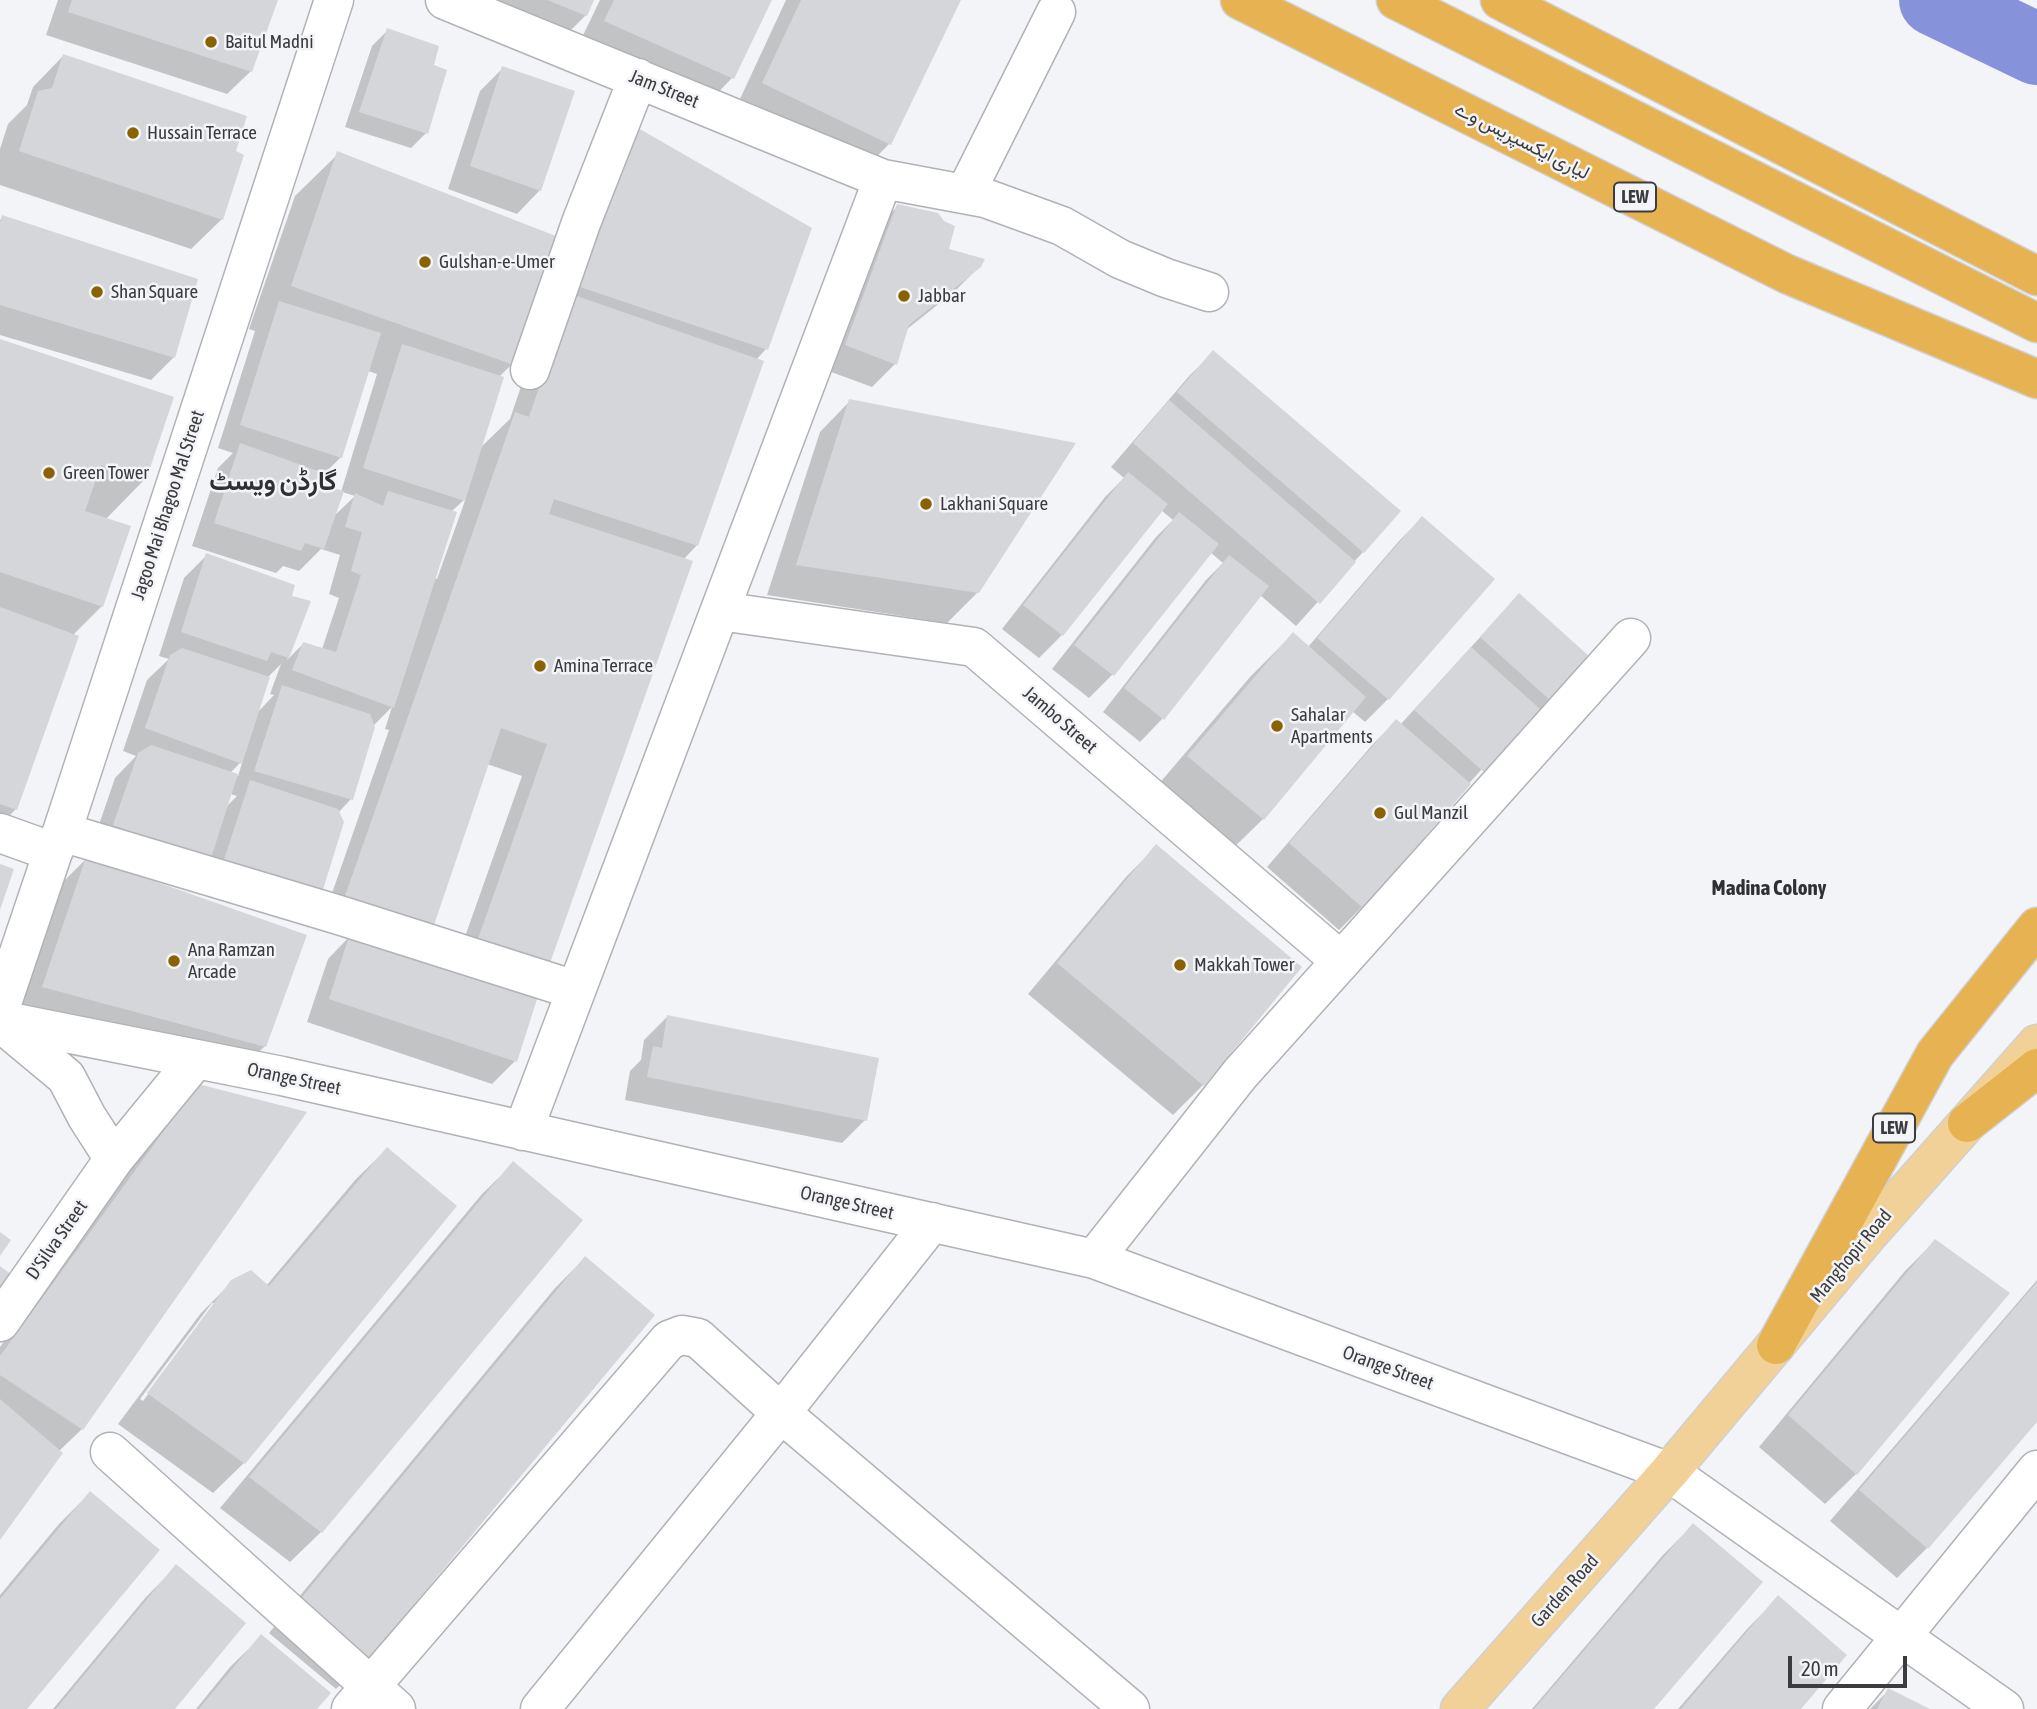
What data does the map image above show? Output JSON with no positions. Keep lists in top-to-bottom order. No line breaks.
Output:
{"streets":{"highway":["لیاری ایکسپریس وے","LEW"],"main road":["Manghopir Road","Garden Road"],"street":["Jam Street","Jagoo Mai Bhagoo Mal Street","Jambo Street","Orange Street","D'Silva Street"]},"crossings":[["LEW","Manghopir Road"],["Orange Street","D'Silva Street"],["Orange Street","Manghopir Road"],["Orange Street","Garden Road"],["Manghopir Road","Garden Road"]],"districts":["گارڈن ویسٹ","Madina Colony"],"places":["Baitul Madni","Hussain Terrace","Gulshan-e-Umer","Shan Square","Jabbar","Green Tower","Lakhani Square","Amina Terrace","Sahalar Apartments","Gul Manzil","Ana Ramzan Arcade","Makkah Tower"],"scale_bar":"20 m"}
